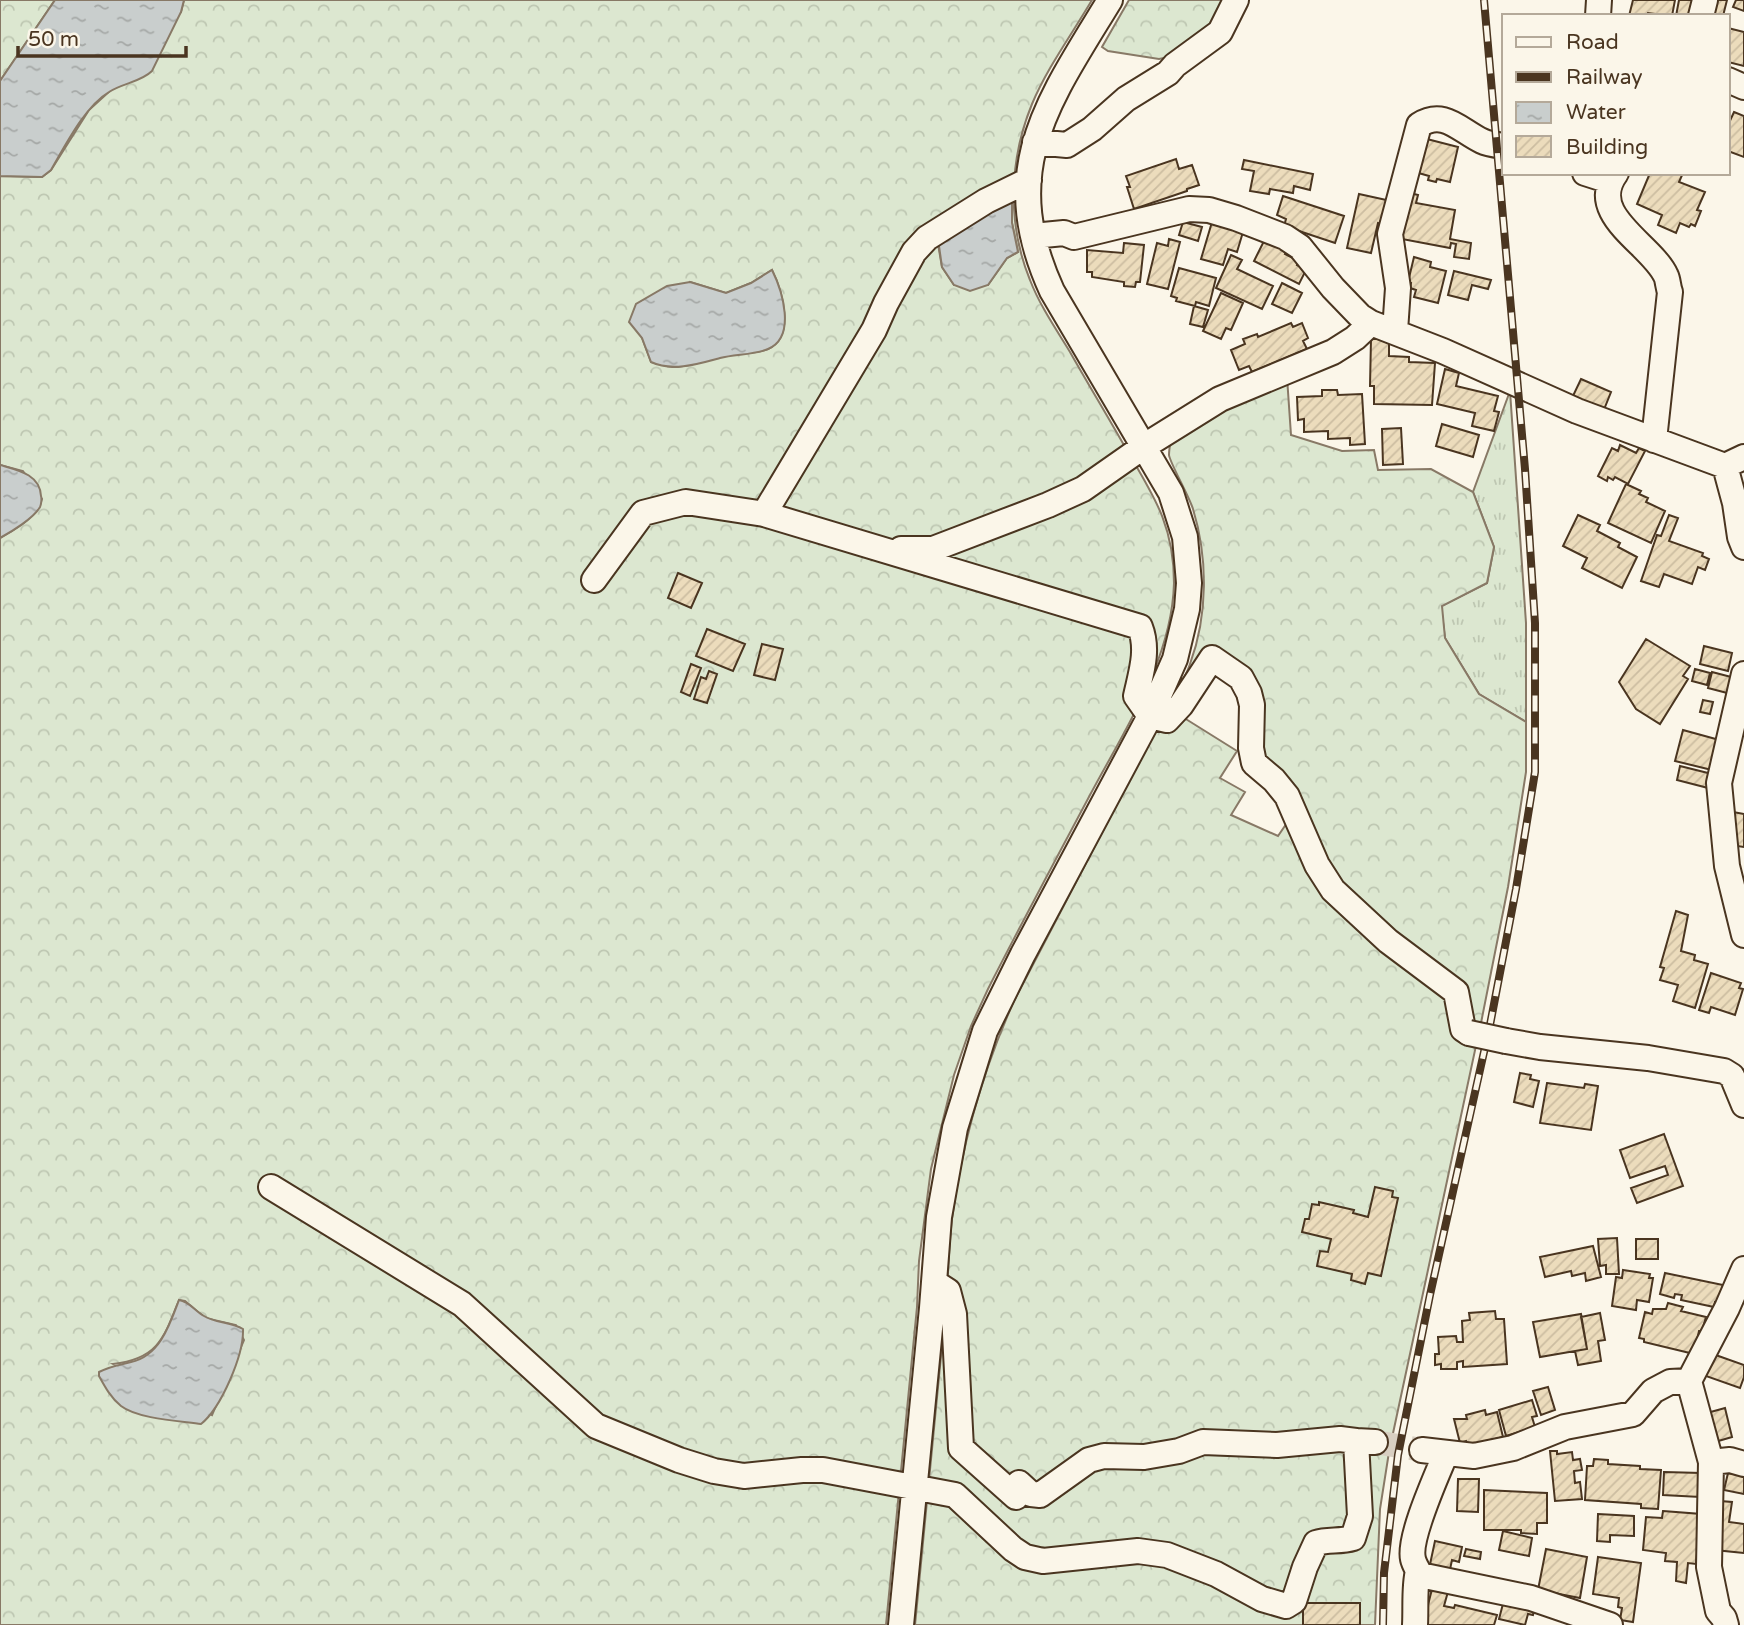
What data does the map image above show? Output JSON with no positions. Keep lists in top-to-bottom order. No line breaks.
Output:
{"legend":["Road","Railway","Water","Building"],"scale_bar":"50 m"}
